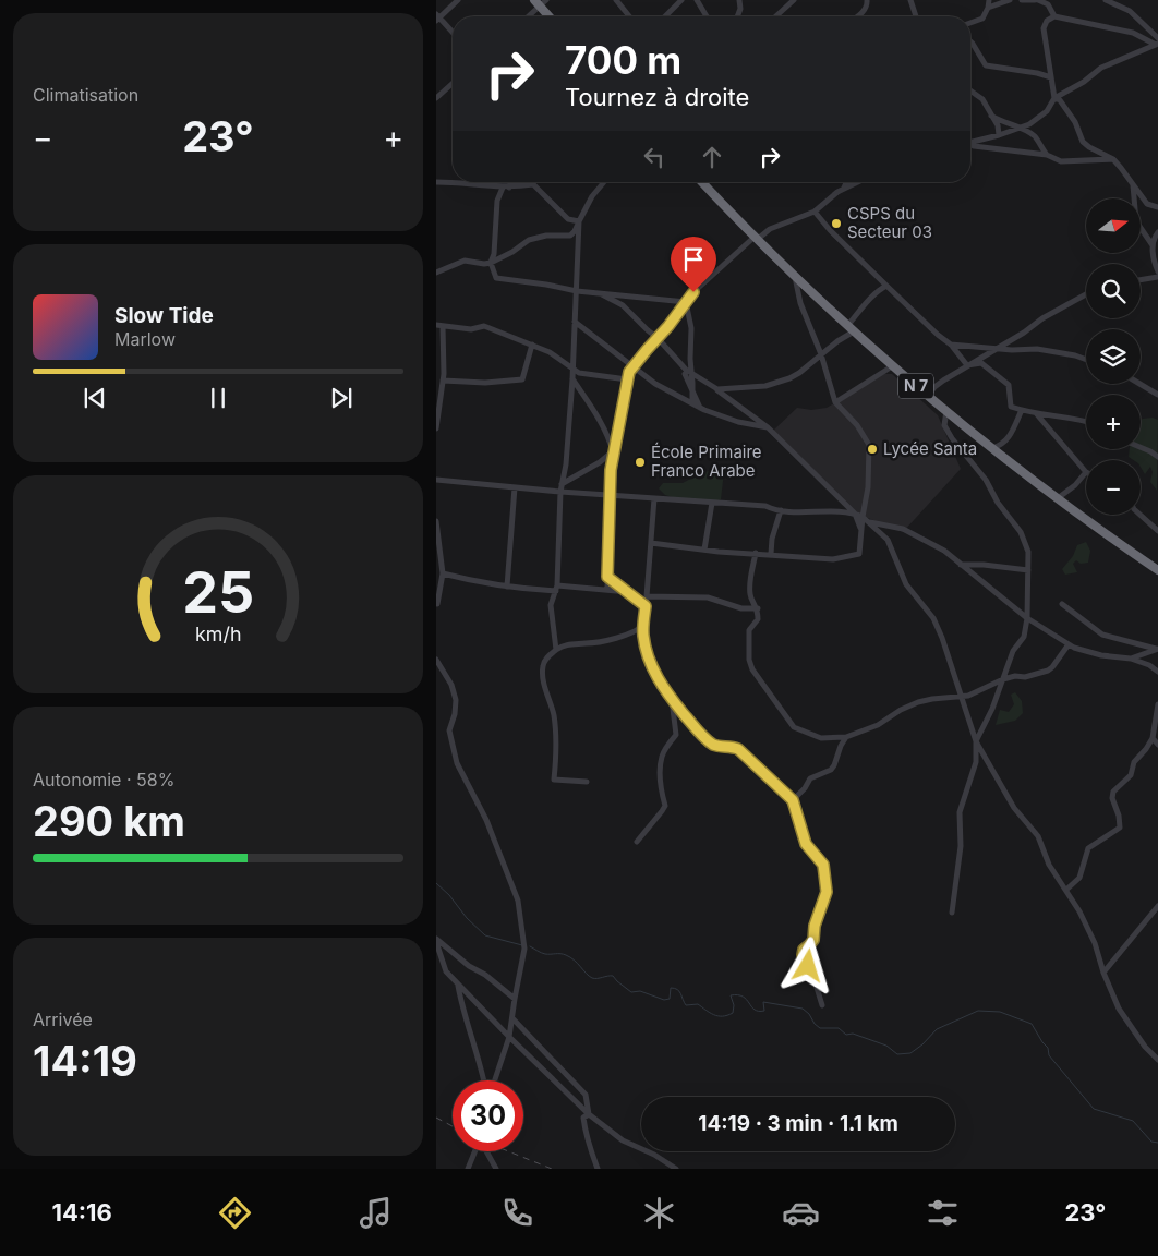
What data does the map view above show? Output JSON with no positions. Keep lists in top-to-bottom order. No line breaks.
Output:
{"streets":{"highway":["N 7"]},"places":["CSPS du Secteur 03","Lycée Santa","École Primaire Franco Arabe"],"north":"right","page":{"tile":["Climatisation",["Autonomie · 58%","290 km"],["Arrivée","14:19"]],"turn":["700 m","Tournez à droite"],"heat":["−","23°","+"],"map_buttons":["+","−"],"song":["Slow Tide","Marlow"],"limit":"30","trip":"14:19 · 3 min · 1.1 km","tabs":["14:16","23°"],"gauge":["25","km/h"]}}
